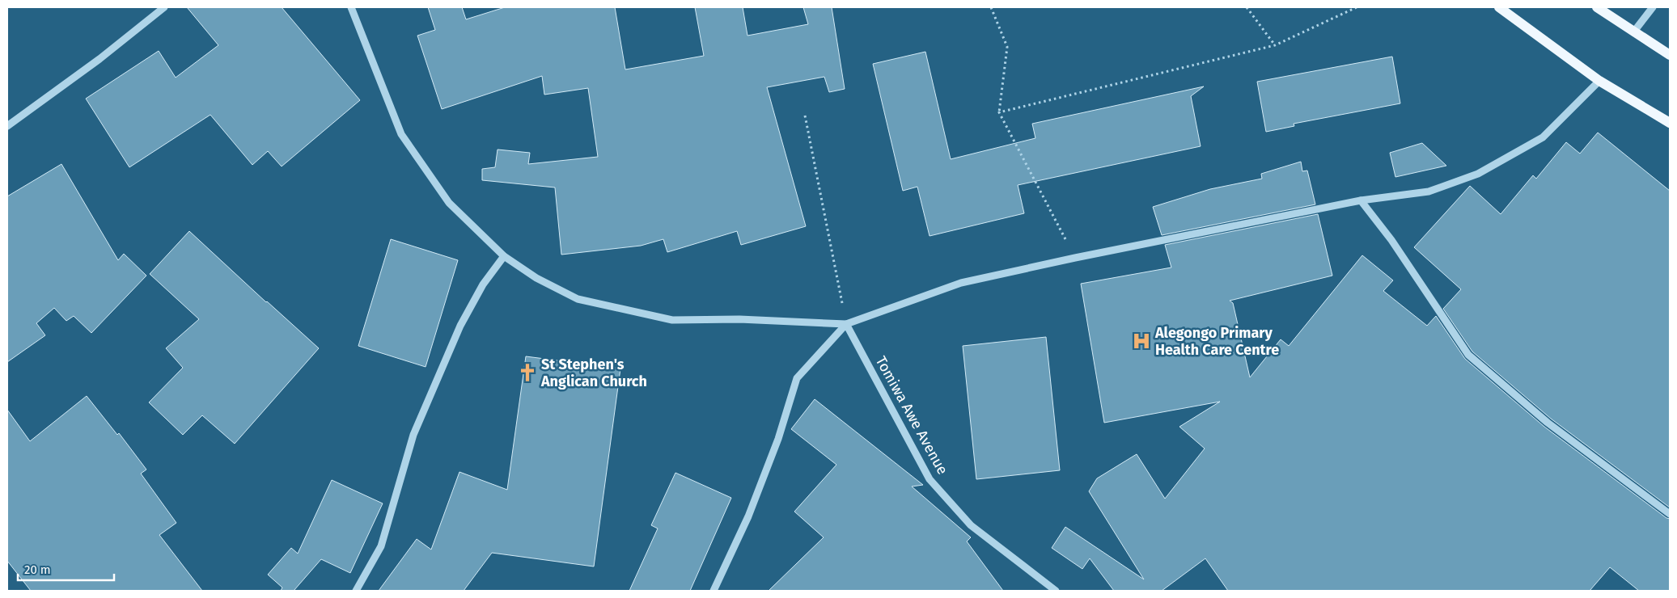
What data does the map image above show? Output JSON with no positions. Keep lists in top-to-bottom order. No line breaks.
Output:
{"streets":{"street":["Tomiwa Awe Avenue"]},"places":{"hospital":["Alegongo Primary Health Care Centre"],"church":["St Stephen's Anglican Church"]},"scale_bar":"20 m"}
